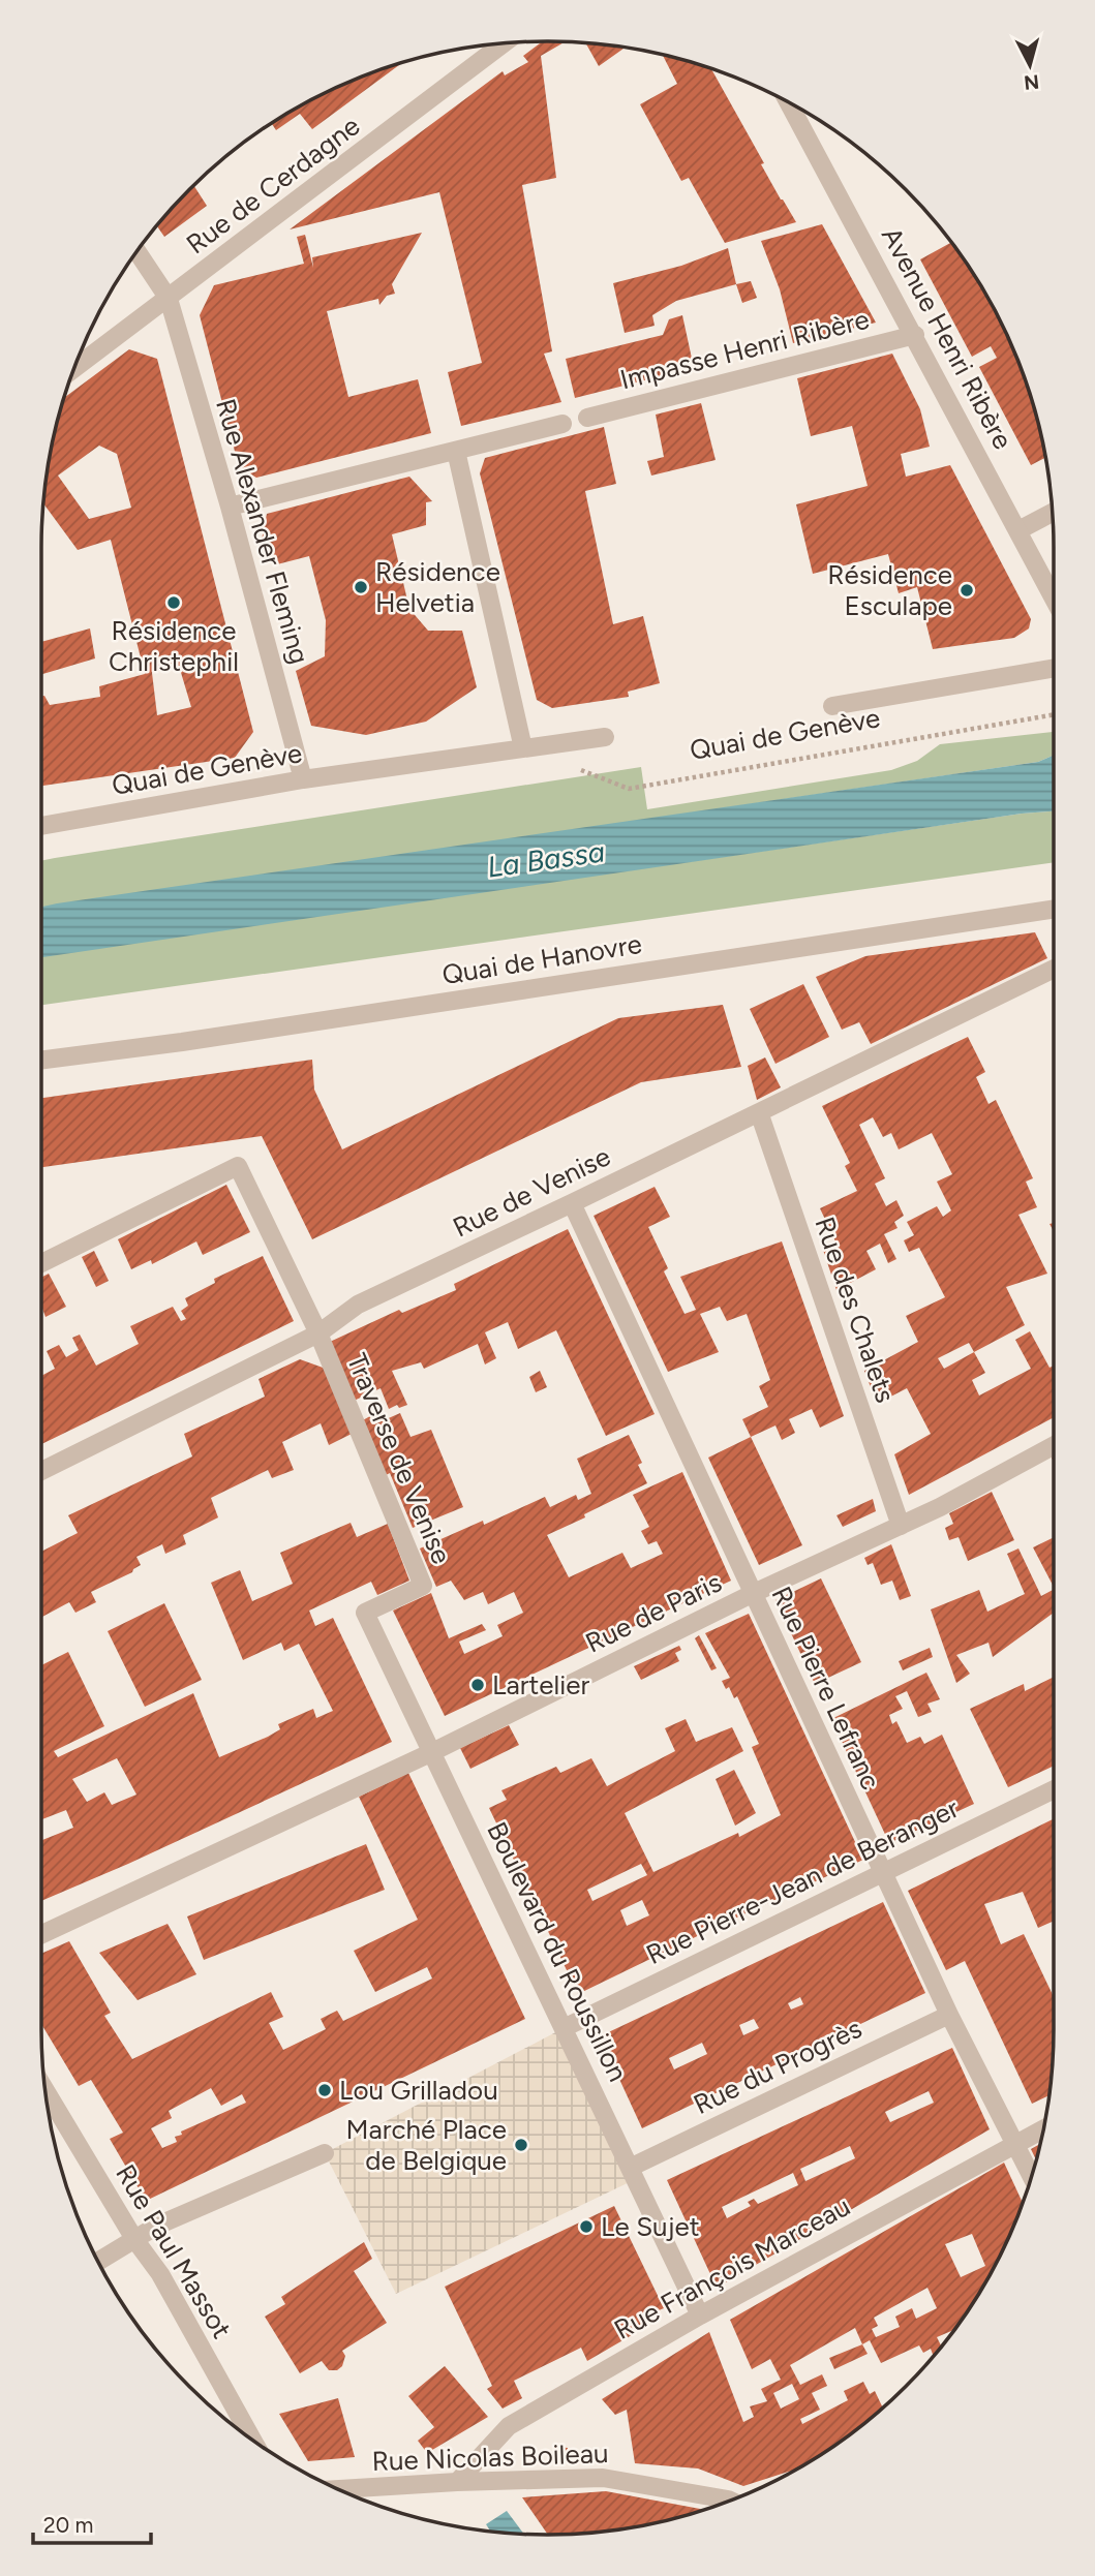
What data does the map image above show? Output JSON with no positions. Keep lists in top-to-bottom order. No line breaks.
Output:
{"streets":{"street":["Rue de Cerdagne","Avenue Henri Ribère","Impasse Henri Ribère","Rue Alexander Fleming","Quai de Genève","Quai de Hanovre","Rue de Venise","Rue des Chalets","Traverse de Venise","Rue de Paris","Rue Pierre Lefranc","Rue Pierre-Jean de Beranger","Boulevard du Roussillon","Rue du Progrès","Rue Paul Massot","Rue François Marceau","Rue Nicolas Boileau"]},"crossings":[["Rue de Cerdagne","Rue Alexander Fleming"],["Avenue Henri Ribère","Impasse Henri Ribère"],["Rue Alexander Fleming","Quai de Genève"],["Rue de Venise","Rue des Chalets"],["Rue de Venise","Traverse de Venise"],["Rue de Venise","Rue Pierre Lefranc"],["Rue des Chalets","Rue de Paris"],["Traverse de Venise","Boulevard du Roussillon"],["Rue de Paris","Rue Pierre Lefranc"],["Rue de Paris","Boulevard du Roussillon"],["Rue Pierre Lefranc","Rue Pierre-Jean de Beranger"],["Rue Pierre Lefranc","Rue du Progrès"],["Rue Pierre Lefranc","Rue François Marceau"],["Rue Pierre-Jean de Beranger","Boulevard du Roussillon"],["Boulevard du Roussillon","Rue du Progrès"],["Boulevard du Roussillon","Rue François Marceau"],["Rue François Marceau","Rue Nicolas Boileau"]],"water":["La Bassa"],"places":["Résidence Helvetia","Résidence Esculape","Résidence Christephil","Lartelier","Lou Grilladou","Marché Place de Belgique","Le Sujet"],"scale_bar":"20 m","north":"bottom"}
